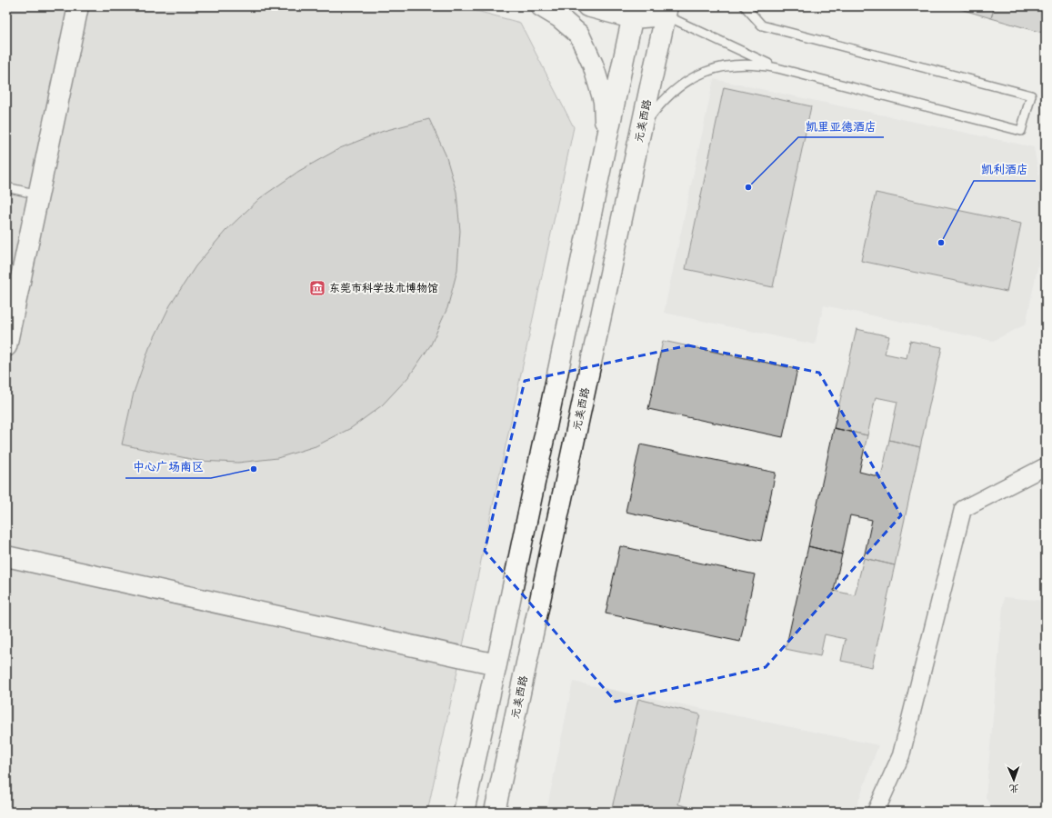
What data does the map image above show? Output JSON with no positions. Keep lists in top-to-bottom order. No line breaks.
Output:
{"streets":{"main road":["元美西路"]},"places":{"other":["凯里亚德酒店","凯利酒店","中心广场南区"],"museum":["东莞市科学技术博物馆"]},"north":"bottom"}
